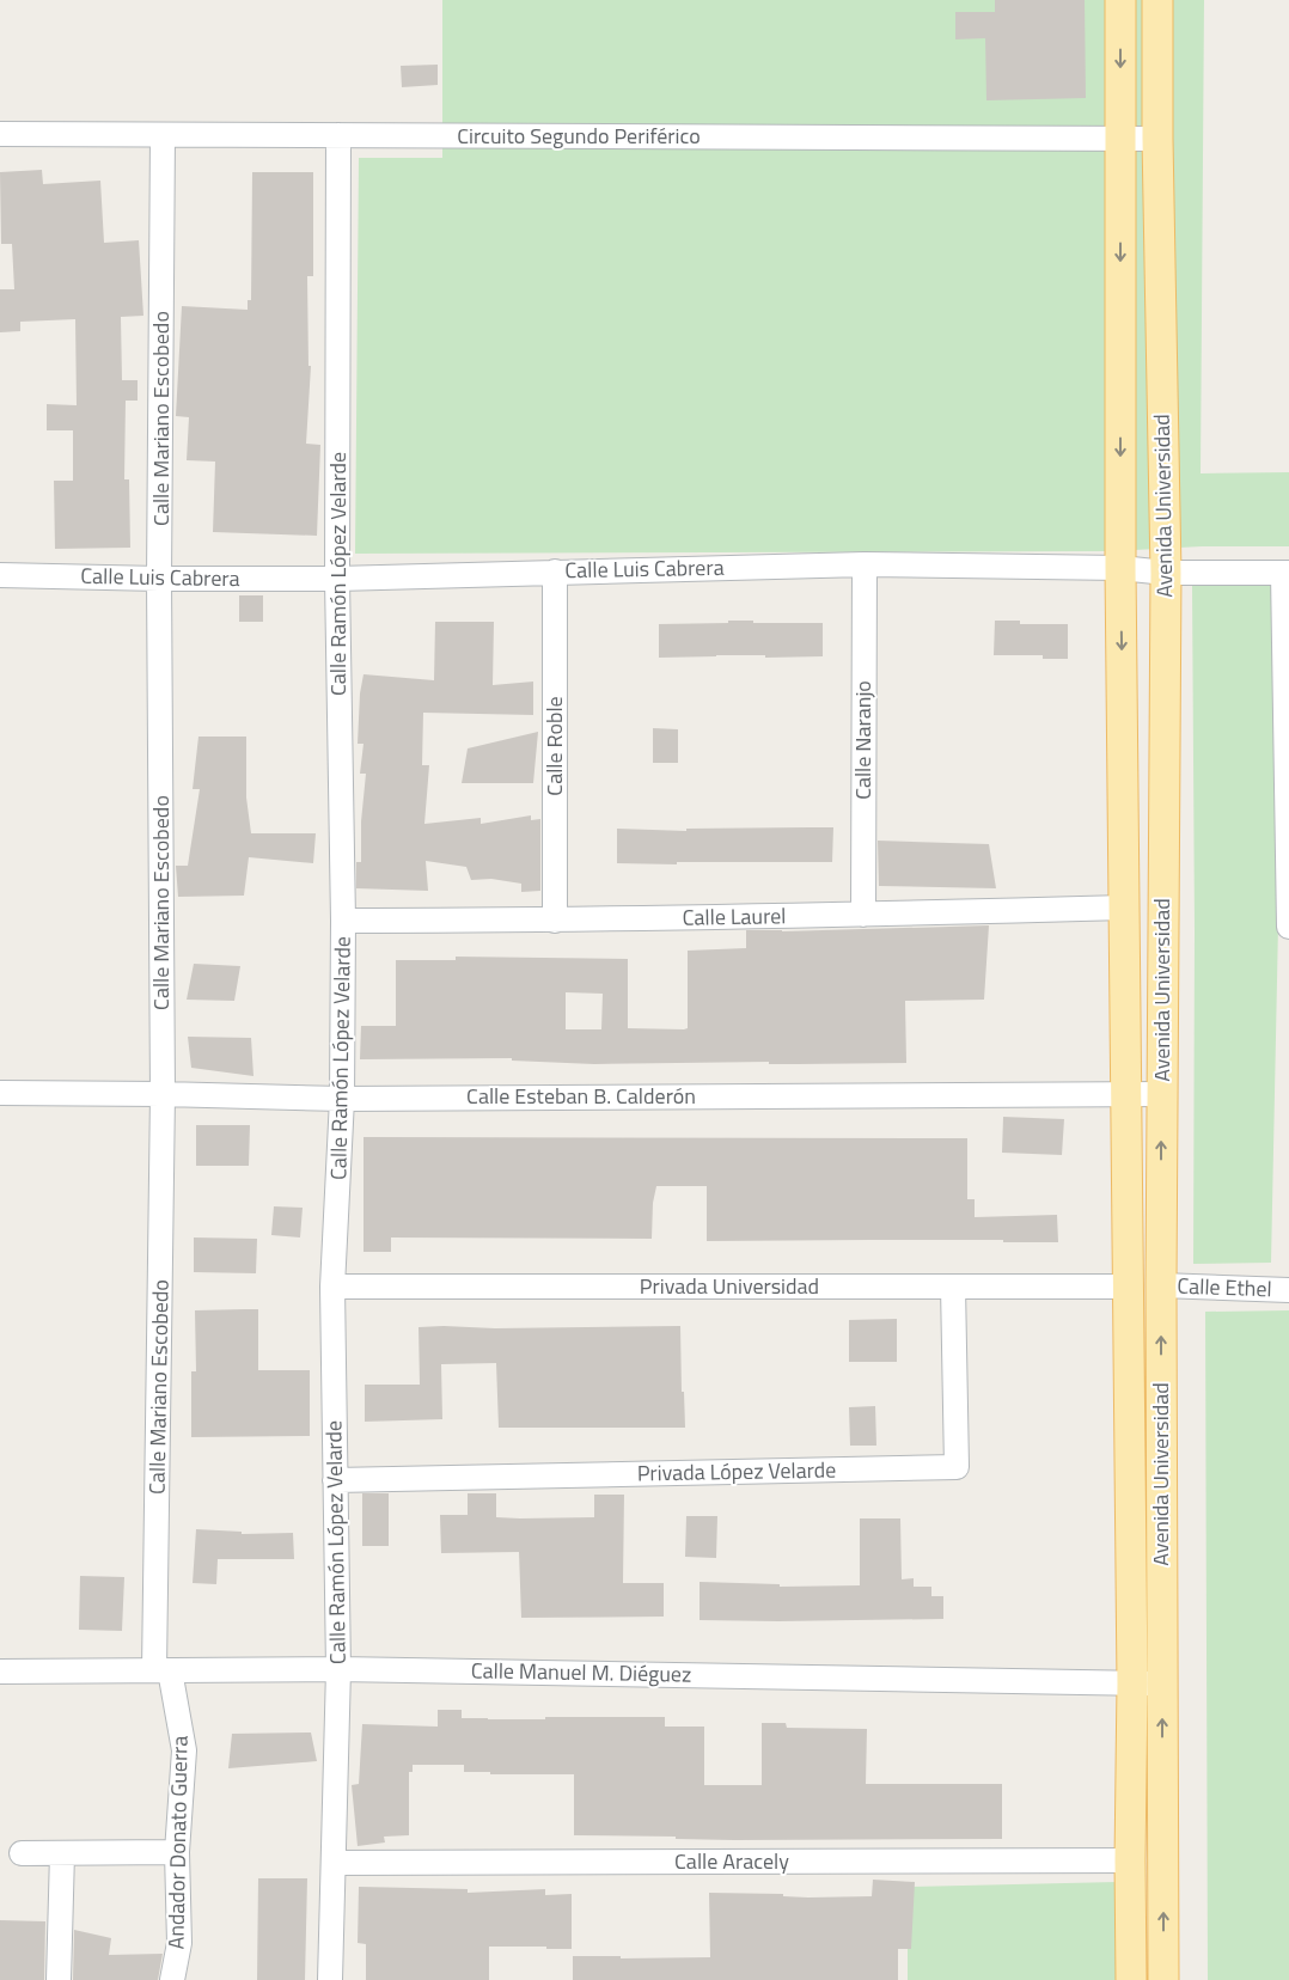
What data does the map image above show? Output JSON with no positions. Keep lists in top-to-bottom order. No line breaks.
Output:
{"streets":{"main road":["Avenida Universidad"],"street":["Circuito Segundo Periférico","Calle Mariano Escobedo","Calle Luis Cabrera","Calle Ramón López Velarde","Calle Naranjo","Calle Roble","Calle Laurel","Calle Esteban B. Calderón","Privada Universidad","Calle Ethel","Privada López Velarde","Calle Manuel M. Diéguez","Andador Donato Guerra","Calle Aracely"]},"crossings":[["Circuito Segundo Periférico","Calle Mariano Escobedo"],["Circuito Segundo Periférico","Avenida Universidad"],["Circuito Segundo Periférico","Calle Ramón López Velarde"],["Calle Mariano Escobedo","Calle Luis Cabrera"],["Calle Mariano Escobedo","Calle Esteban B. Calderón"],["Calle Mariano Escobedo","Calle Manuel M. Diéguez"],["Calle Mariano Escobedo","Andador Donato Guerra"],["Avenida Universidad","Calle Luis Cabrera"],["Avenida Universidad","Calle Laurel"],["Avenida Universidad","Calle Esteban B. Calderón"],["Avenida Universidad","Privada Universidad"],["Avenida Universidad","Calle Ethel"],["Avenida Universidad","Calle Manuel M. Diéguez"],["Avenida Universidad","Calle Aracely"],["Calle Luis Cabrera","Calle Ramón López Velarde"],["Calle Luis Cabrera","Calle Naranjo"],["Calle Luis Cabrera","Calle Roble"],["Calle Ramón López Velarde","Calle Laurel"],["Calle Ramón López Velarde","Calle Esteban B. Calderón"],["Calle Ramón López Velarde","Privada Universidad"],["Calle Ramón López Velarde","Privada López Velarde"],["Calle Ramón López Velarde","Calle Manuel M. Diéguez"],["Calle Ramón López Velarde","Calle Aracely"],["Calle Naranjo","Calle Laurel"],["Calle Roble","Calle Laurel"],["Privada Universidad","Privada López Velarde"],["Calle Manuel M. Diéguez","Andador Donato Guerra"]]}
